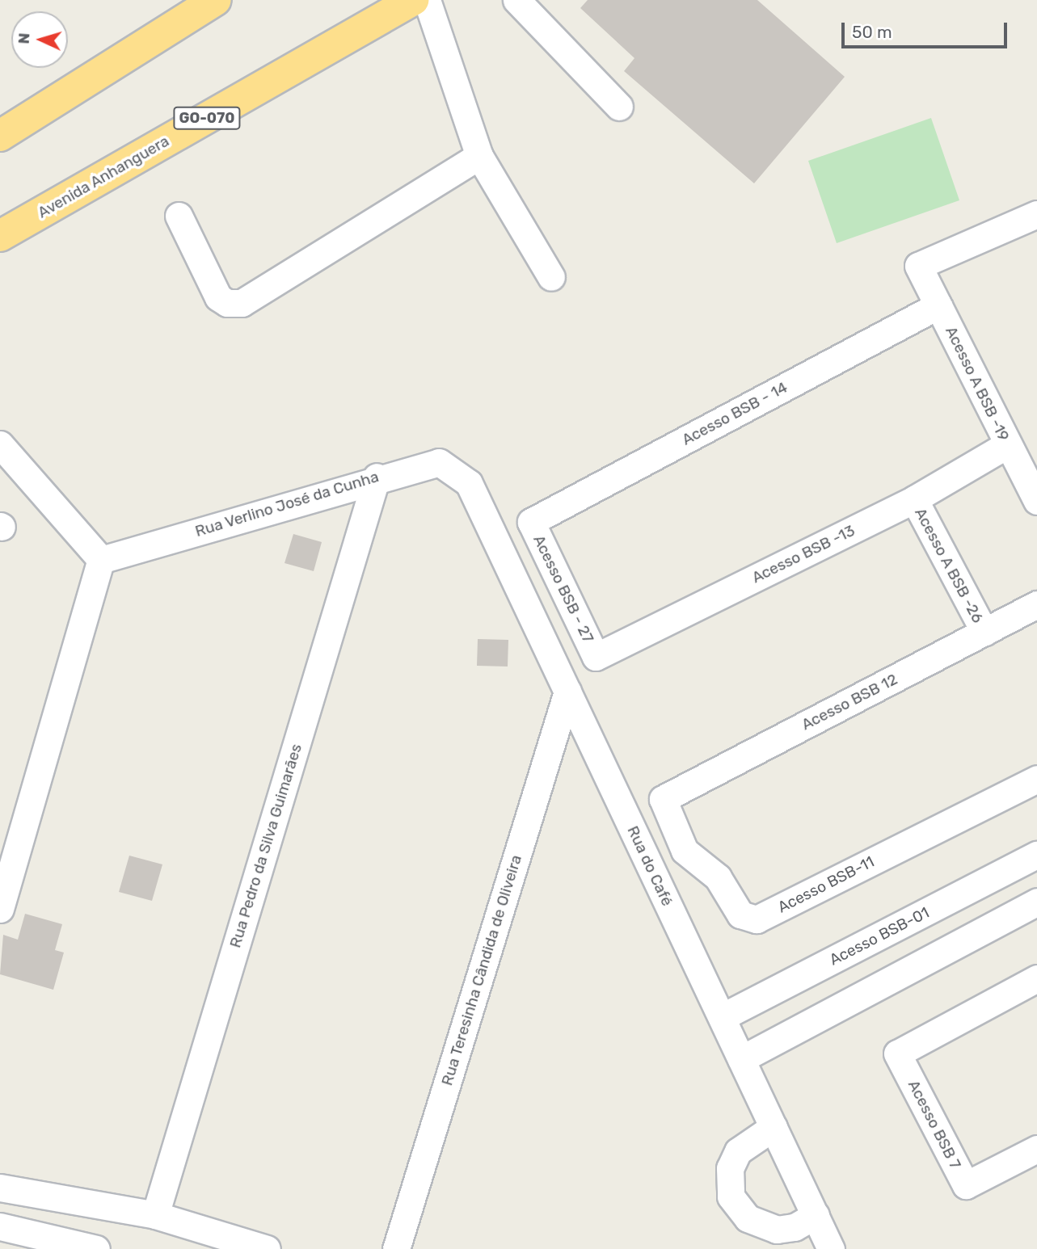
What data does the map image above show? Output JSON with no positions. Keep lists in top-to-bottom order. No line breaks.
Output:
{"streets":{"highway":["GO-070","Avenida Anhanguera"],"street":["Acesso A BSB -19","Acesso BSB - 14","Rua Verlino José da Cunha","Acesso BSB -13","Acesso A BSB -26","Acesso BSB - 27","Acesso BSB 12","Rua Pedro da Silva Guimarães","Rua do Café","Acesso BSB-11","Acesso BSB-01","Rua Teresinha Cândida de Oliveira","Acesso BSB 7"]},"crossings":[["Acesso A BSB -19","Acesso BSB - 14"],["Acesso A BSB -19","Acesso BSB -13"],["Acesso BSB - 14","Acesso BSB - 27"],["Rua Verlino José da Cunha","Rua Pedro da Silva Guimarães"],["Rua Verlino José da Cunha","Rua do Café"],["Acesso BSB -13","Acesso A BSB -26"],["Acesso BSB -13","Acesso BSB - 27"],["Acesso A BSB -26","Acesso BSB 12"],["Acesso BSB 12","Acesso BSB-11"],["Rua do Café","Acesso BSB-01"],["Rua do Café","Rua Teresinha Cândida de Oliveira"]],"scale_bar":"50 m","north":"left"}
